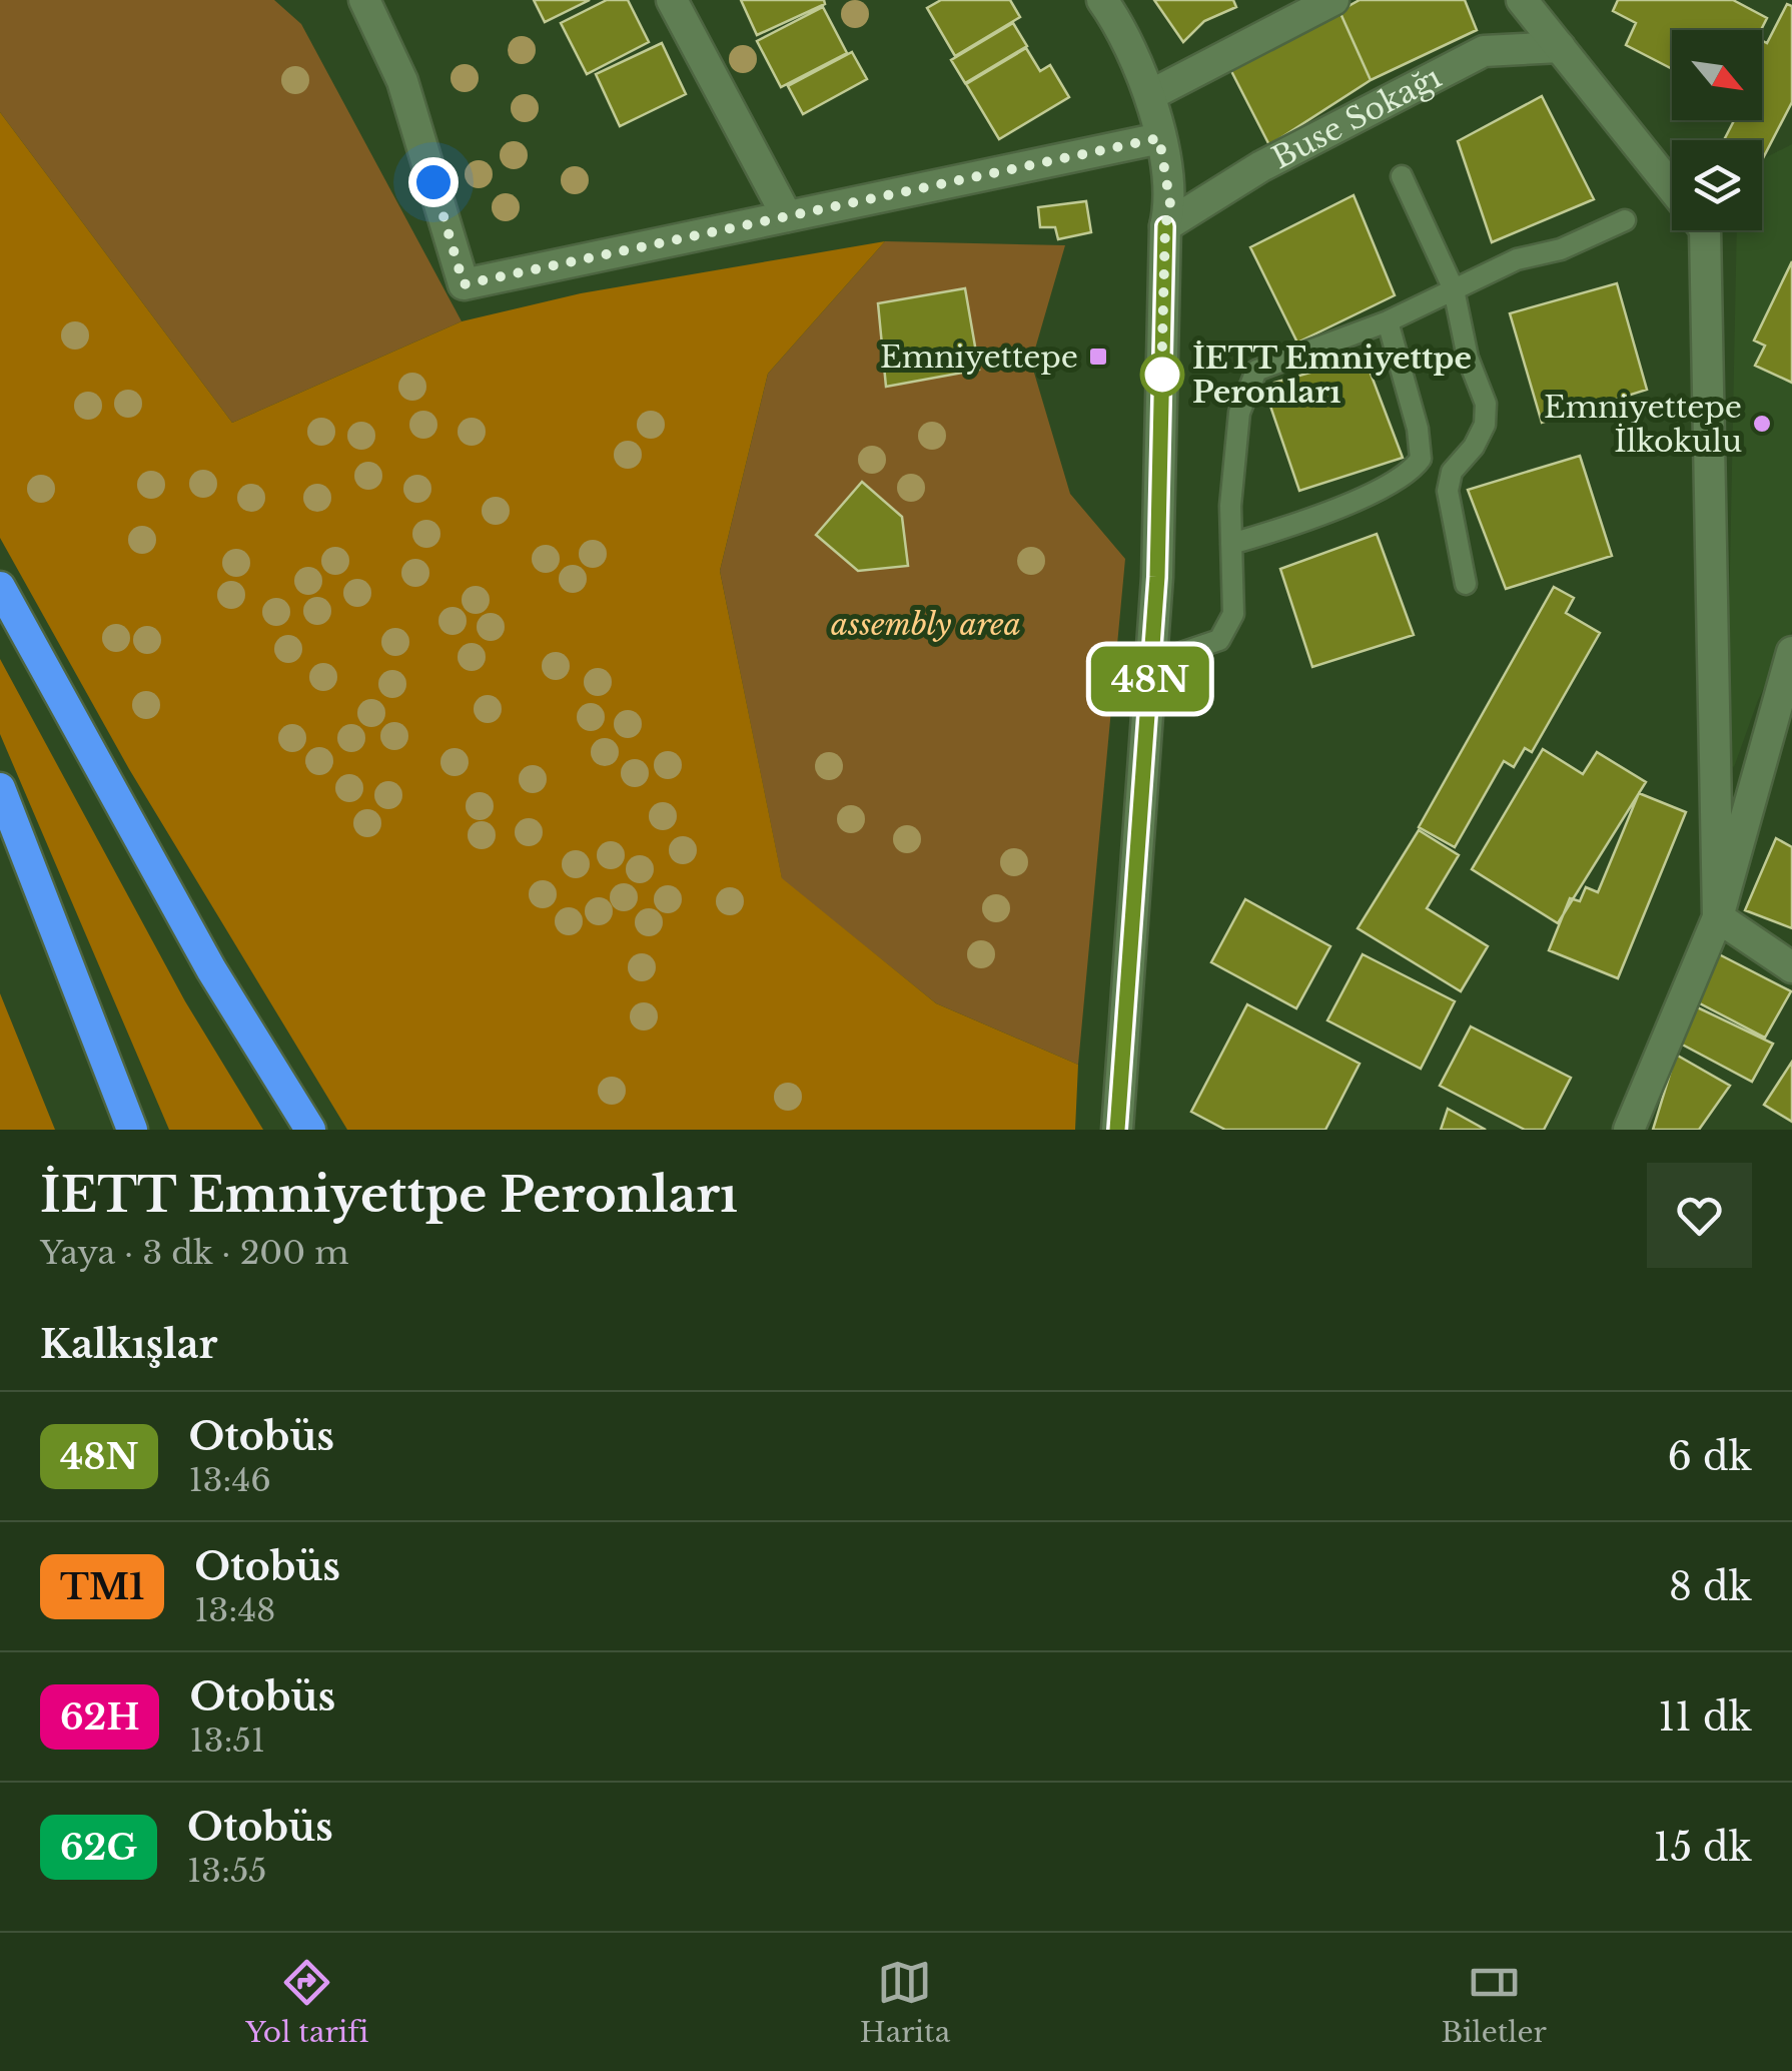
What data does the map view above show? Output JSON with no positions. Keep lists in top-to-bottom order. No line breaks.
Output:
{"streets":{"street":["Buse Sokağı"]},"parks":["assembly area"],"places":{"transit":["Emniyettepe"],"other":["İETT Emniyettpe Peronları","Emniyettepe İlkokulu"]},"lines":["bus line 48N"],"north":"bottom right","page":{"on_map":"48N","heading":[["İETT Emniyettpe Peronları","Yaya · 3 dk · 200 m"],"Kalkışlar"],"list":[{"mark":"48N","name":"Otobüs","note":"13:46","value":"6 dk"},{"mark":"TM1","name":"Otobüs","note":"13:48","value":"8 dk"},{"mark":"62H","name":"Otobüs","note":"13:51","value":"11 dk"},{"mark":"62G","name":"Otobüs","note":"13:55","value":"15 dk"}],"tabs":["Yol tarifi","Harita","Biletler"]}}
